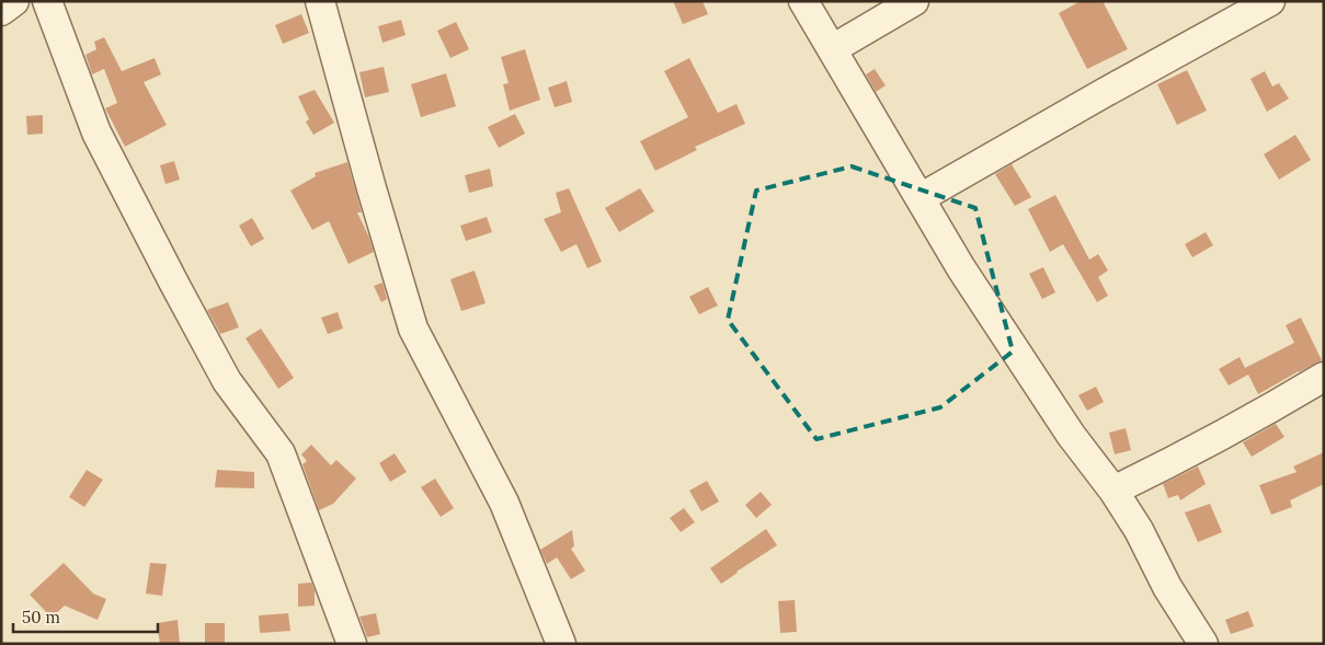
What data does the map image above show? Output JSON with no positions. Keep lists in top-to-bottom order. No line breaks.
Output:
{"scale_bar":"50 m"}
